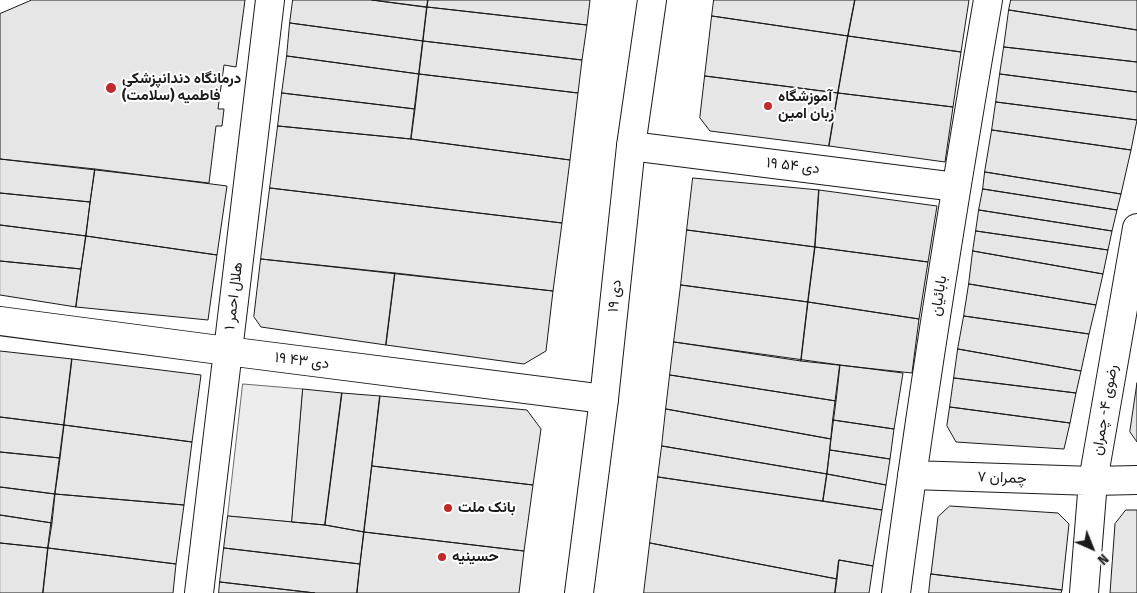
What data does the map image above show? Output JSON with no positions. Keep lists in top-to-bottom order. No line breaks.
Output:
{"streets":{"street":["۱۹ دی ۵۴","هلال احمر ۱","۱۹ دی","بابائیان","۱۹ دی ۴۳","رضوی ۴- چمران","چمران ۷"]},"crossings":[["۱۹ دی ۵۴","۱۹ دی"],["۱۹ دی ۵۴","بابائیان"],["هلال احمر ۱","۱۹ دی ۴۳"],["۱۹ دی","۱۹ دی ۴۳"],["بابائیان","چمران ۷"],["رضوی ۴- چمران","چمران ۷"]],"places":["درمانگاه دندانپزشکی فاطمیه (سلامت)","آموزشگاه زبان امین","بانک ملت","حسینیه"],"north":"bottom right"}
